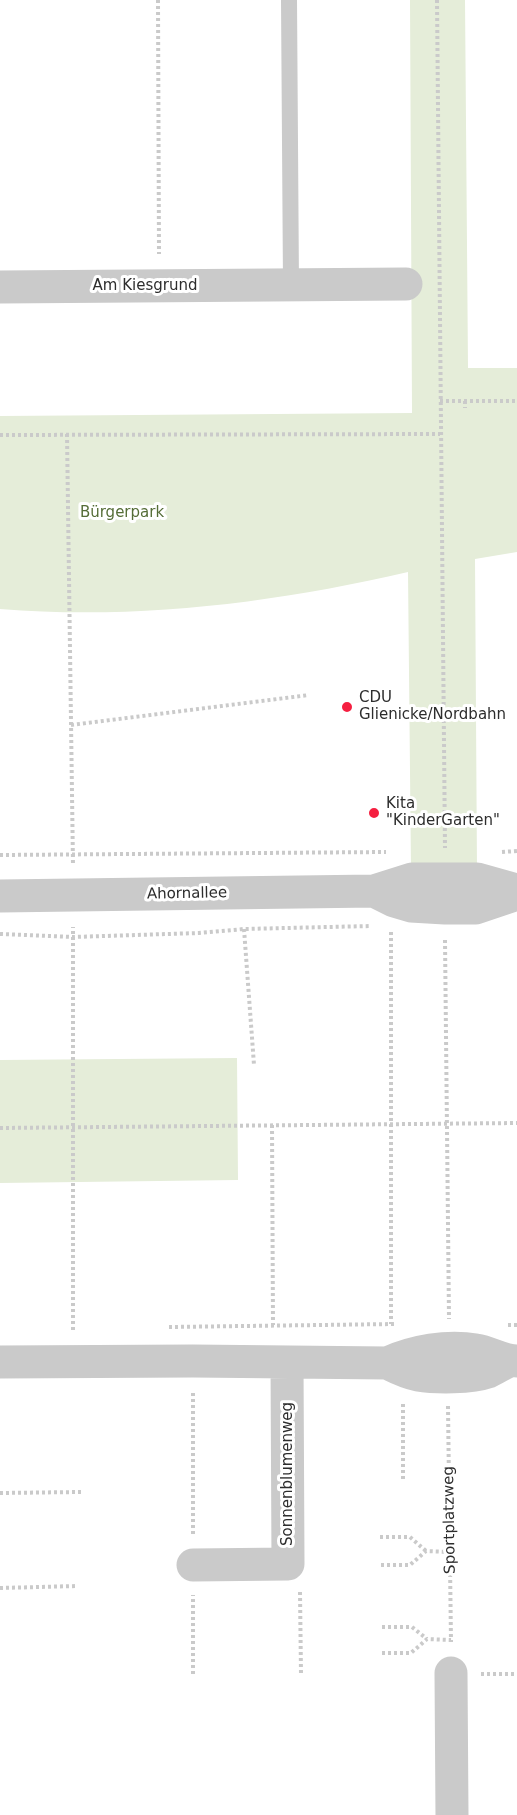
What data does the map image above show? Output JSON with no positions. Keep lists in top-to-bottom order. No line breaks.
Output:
{"streets":{"street":["Am Kiesgrund","Ahornallee","Sonnenblumenweg"],"path":["Sportplatzweg"]},"parks":["Bürgerpark"],"places":["CDU Glienicke/Nordbahn","Kita \"KinderGarten\""]}
